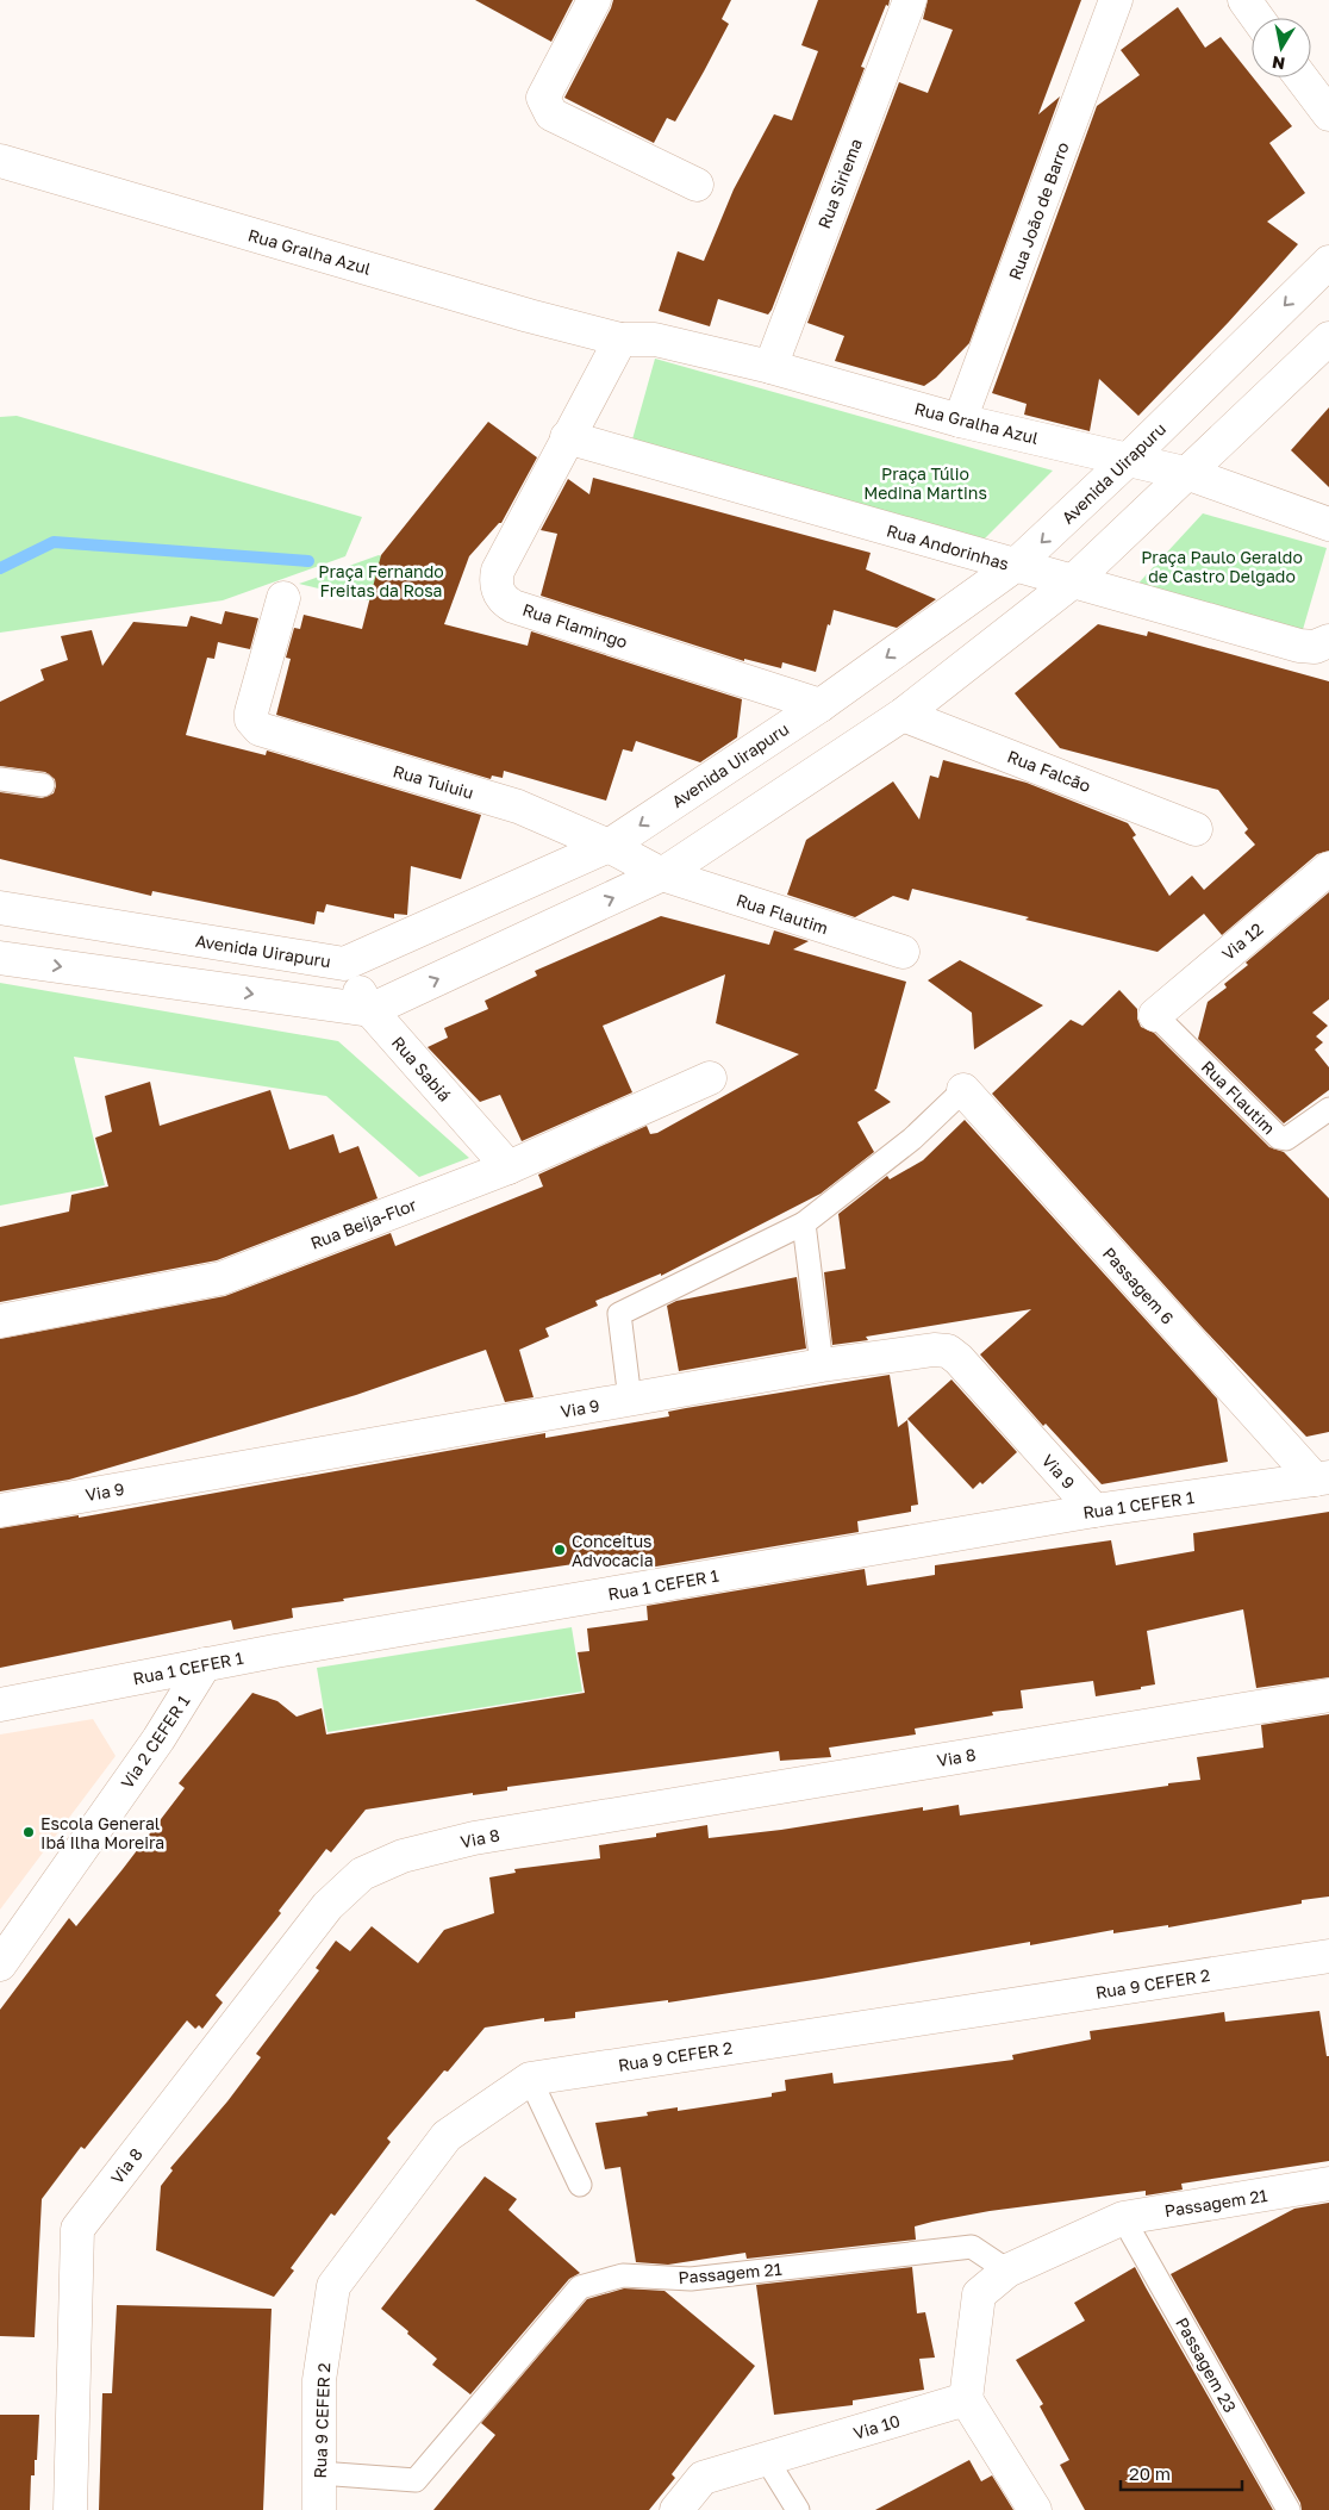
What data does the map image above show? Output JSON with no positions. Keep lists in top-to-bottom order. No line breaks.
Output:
{"streets":{"street":["Rua Siriema","Rua João de Barro","Rua Gralha Azul","Avenida Uirapuru","Rua Andorinhas","Rua Flamingo","Rua Falcão","Rua Tuiuiu","Rua Flautim","Via 12","Rua Sabiá","Rua Beija-Flor","Passagem 6","Via 9","Rua 1 CEFER 1","Via 2 CEFER 1","Via 8","Rua 9 CEFER 2","Passagem 21","Via 10"],"lane":["Passagem 23"]},"crossings":[["Rua Siriema","Rua Gralha Azul"],["Rua João de Barro","Rua Gralha Azul"],["Rua Gralha Azul","Avenida Uirapuru"],["Avenida Uirapuru","Rua Andorinhas"],["Avenida Uirapuru","Rua Flamingo"],["Avenida Uirapuru","Rua Tuiuiu"],["Avenida Uirapuru","Rua Sabiá"],["Rua Andorinhas","Rua Flamingo"],["Rua Tuiuiu","Rua Flautim"],["Rua Flautim","Via 12"],["Rua Sabiá","Rua Beija-Flor"],["Passagem 6","Rua 1 CEFER 1"],["Via 9","Rua 1 CEFER 1"],["Rua 1 CEFER 1","Via 2 CEFER 1"],["Rua 9 CEFER 2","Passagem 21"],["Passagem 21","Passagem 23"],["Passagem 21","Via 10"]],"parks":["Praça Túlio Medina Martins","Praça Paulo Geraldo de Castro Delgado","Praça Fernando Freitas da Rosa"],"places":["Conceitus Advocacia","Escola General Ibá Ilha Moreira"],"scale_bar":"20 m","north":"bottom"}
